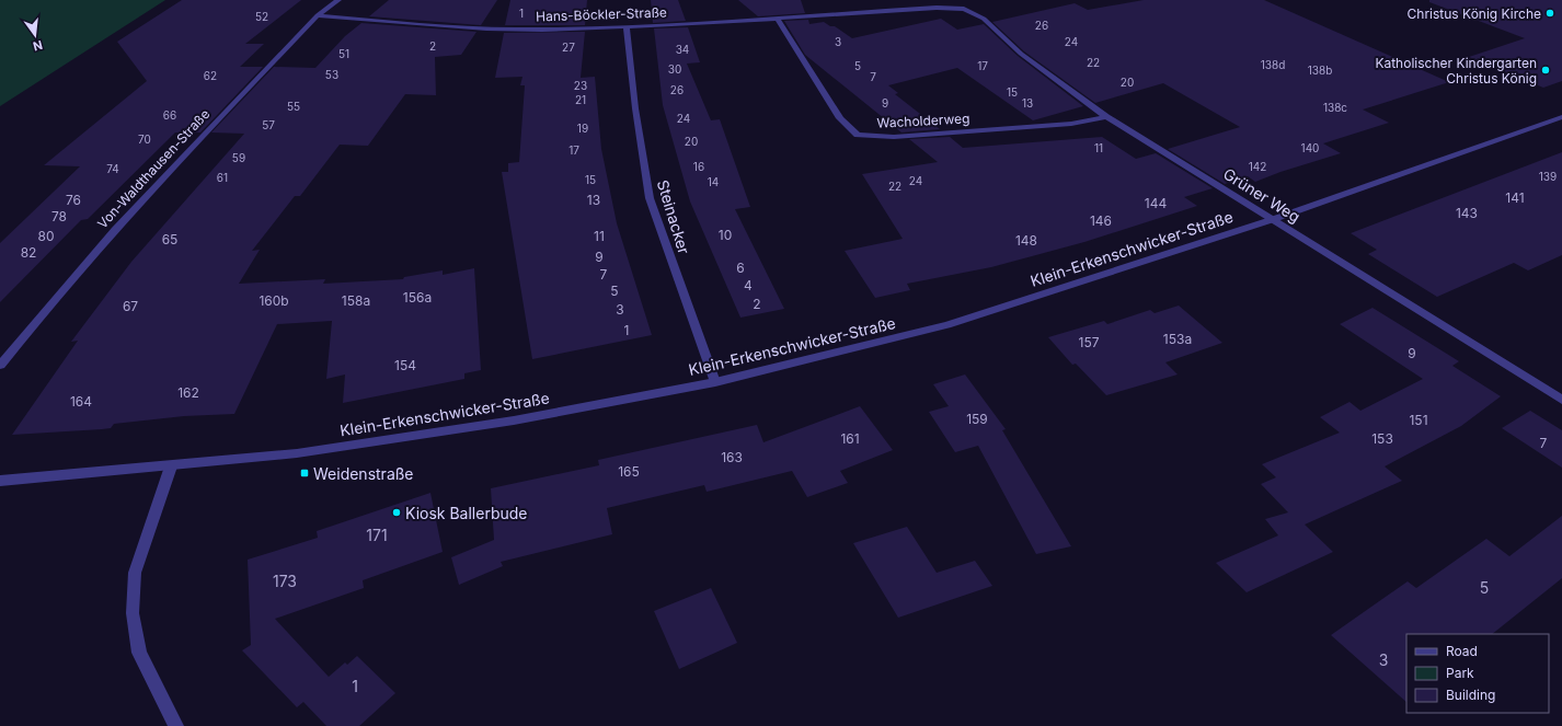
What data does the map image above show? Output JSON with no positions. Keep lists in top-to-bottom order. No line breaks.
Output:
{"streets":{"street":["Hans-Böckler-Straße","Wacholderweg","Von-Waldthausen-Straße","Grüner Weg","Steinacker","Klein-Erkenschwicker-Straße"]},"crossings":[["Hans-Böckler-Straße","Wacholderweg"],["Hans-Böckler-Straße","Von-Waldthausen-Straße"],["Hans-Böckler-Straße","Grüner Weg"],["Hans-Böckler-Straße","Steinacker"],["Wacholderweg","Grüner Weg"],["Grüner Weg","Klein-Erkenschwicker-Straße"],["Steinacker","Klein-Erkenschwicker-Straße"]],"places":{"other":["Christus König Kirche","Katholischer Kindergarten Christus König","Kiosk Ballerbude"],"transit":["Weidenstraße"]},"house_numbers":["1","52","26","3","24","2","27","34","51","22","138d","5","17","30","138b","53","62","7","20","23","26","15","21","9","13","55","138c","66","24","57","19","70","20","11","140","17","59","16","142","74","139","61","15","24","14","22","141","76","13","144","143","78","146","10","80","11","65","148","82","9","6","7","4","5","156a","160b","158a","2","67","3","1","153a","157","9","154","162","164","159","151","161","153","7","163","165","171","173","5","3","1"],"legend":["Road","Park","Building"],"north":"bottom"}
